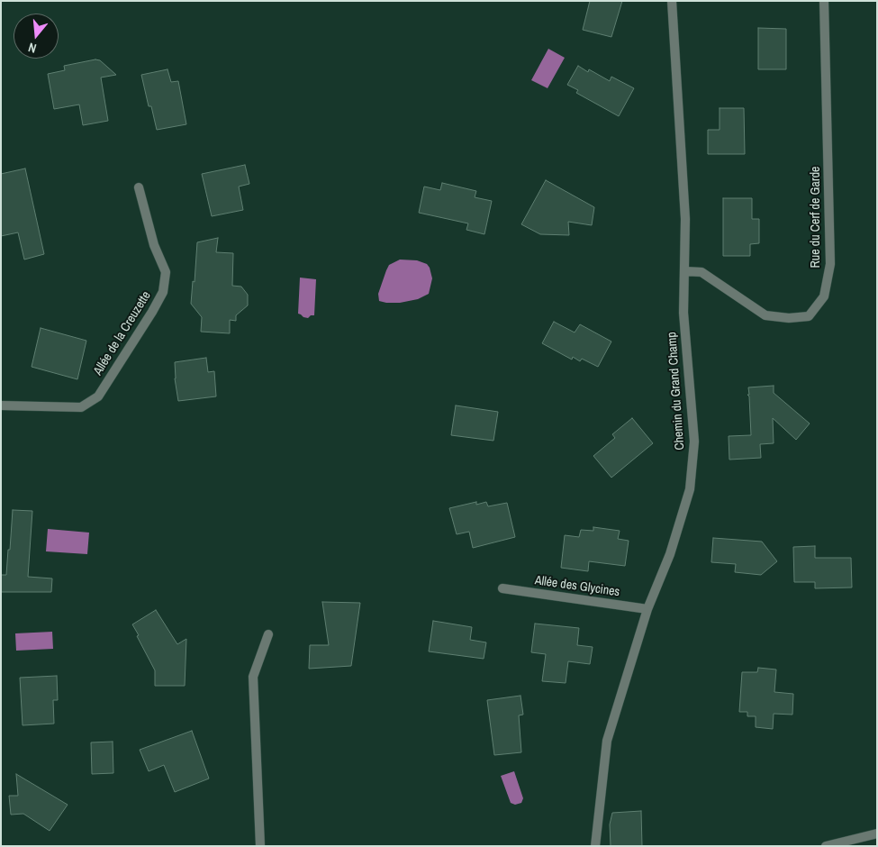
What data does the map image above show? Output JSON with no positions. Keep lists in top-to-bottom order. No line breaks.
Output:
{"streets":{"street":["Rue du Cerf de Garde","Allée de la Creuzette","Chemin du Grand Champ","Allée des Glycines"]},"crossings":[["Rue du Cerf de Garde","Chemin du Grand Champ"],["Chemin du Grand Champ","Allée des Glycines"]],"north":"bottom"}
